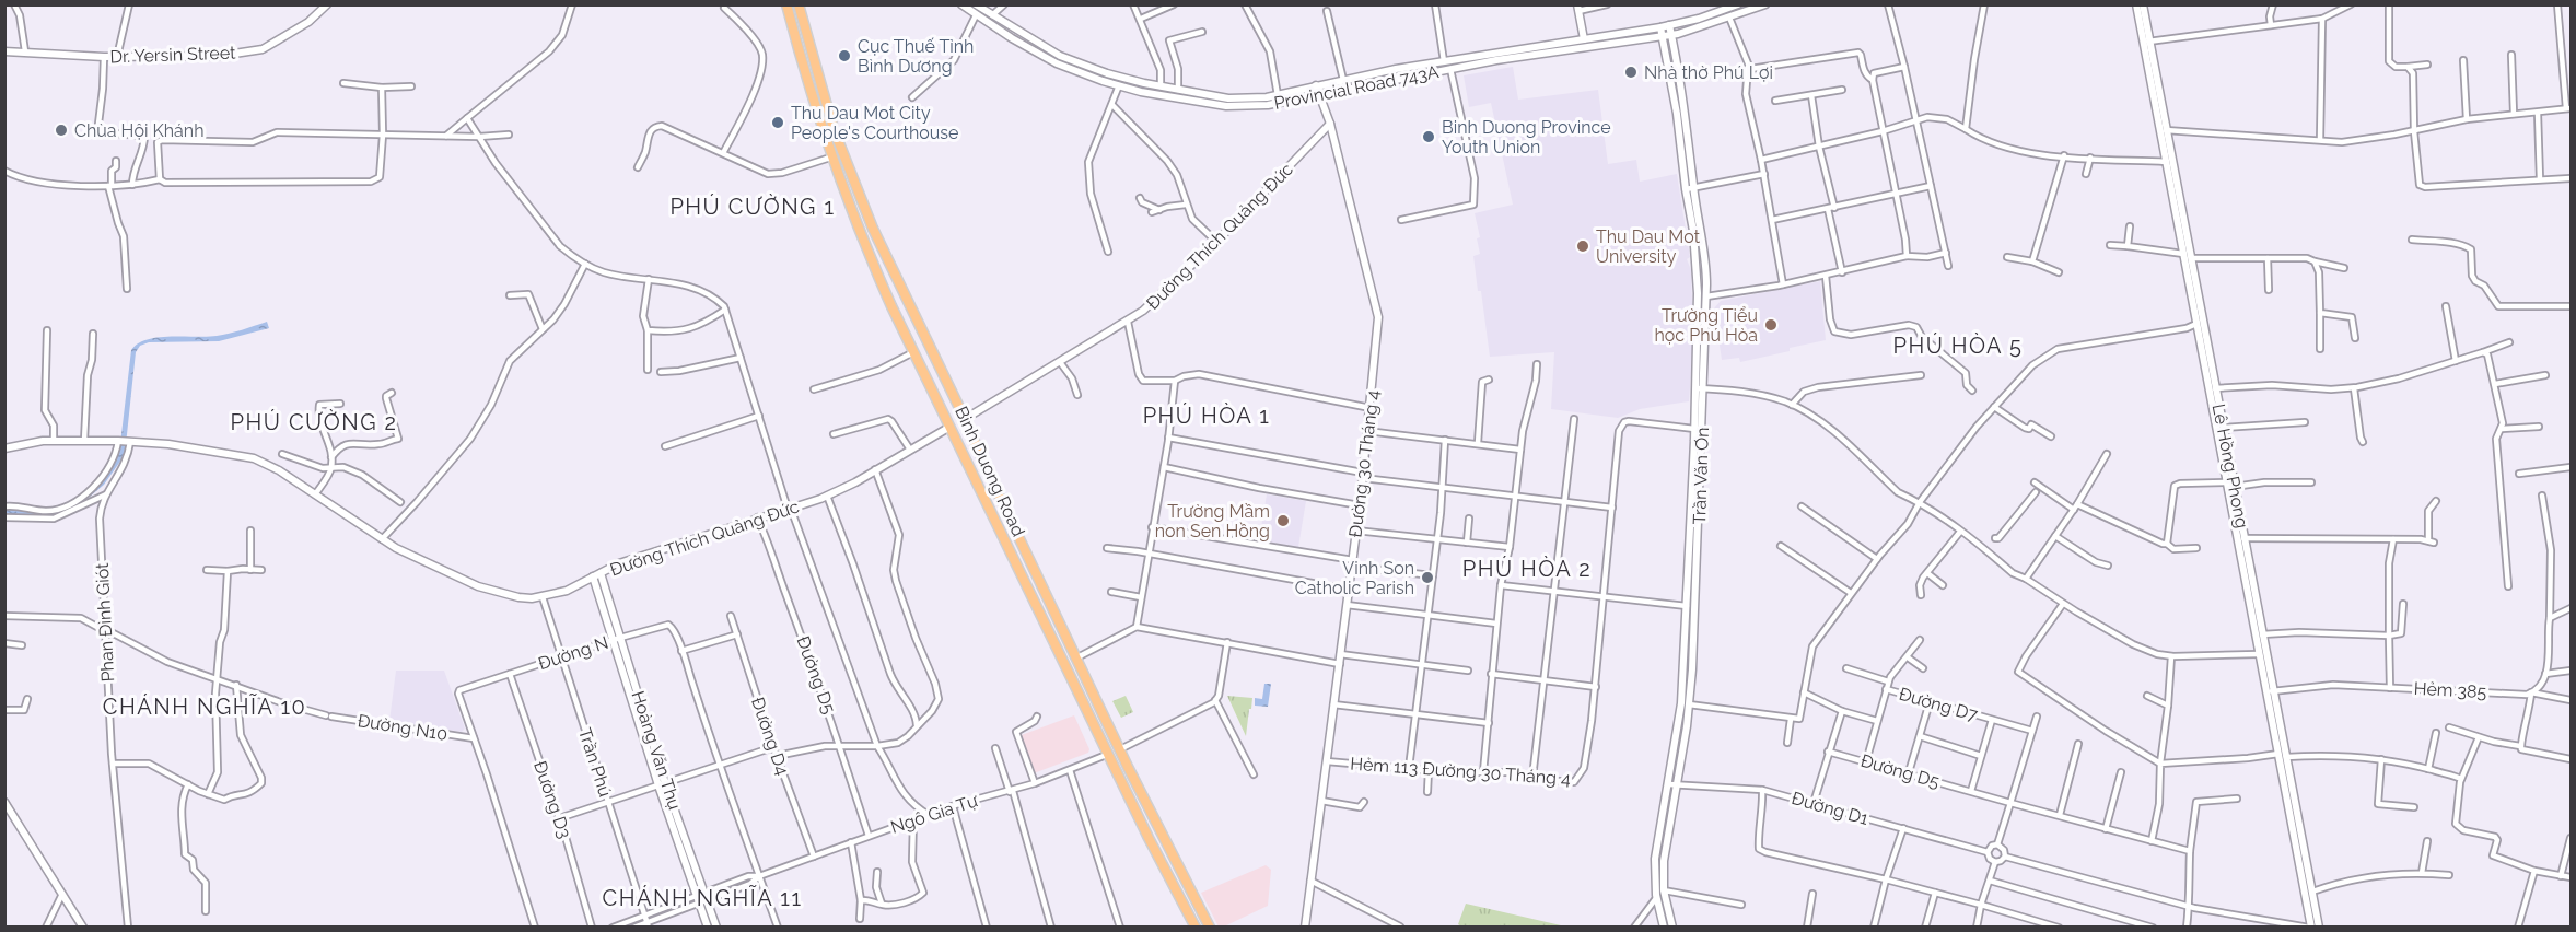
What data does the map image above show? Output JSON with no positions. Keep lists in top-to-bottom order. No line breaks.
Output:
{"streets":{"highway":["Binh Duong Road"],"street":["Dr. Yersin Street","Provincial Road 743A","Đường Thích Quảng Đức","Đường 30 Tháng 4","Lê Hồng Phong","Trần Văn Ơn","Phan Đình Giót","Đường N","Đường D5","Hẻm 385","Đường D7","Đường N10","Đường D4","Hoàng Văn Thụ","Trần Phú","Hẻm 113 Đường 30 Tháng 4","Đường D3","Đường D1","Ngô Gia Tự"]},"crossings":[["Provincial Road 743A","Đường 30 Tháng 4"],["Provincial Road 743A","Trần Văn Ơn"],["Đường Thích Quảng Đức","Đường 30 Tháng 4"],["Đường Thích Quảng Đức","Binh Duong Road"],["Đường Thích Quảng Đức","Phan Đình Giót"],["Đường Thích Quảng Đức","Đường D5"],["Đường Thích Quảng Đức","Hoàng Văn Thụ"],["Đường Thích Quảng Đức","Trần Phú"],["Đường 30 Tháng 4","Hẻm 113 Đường 30 Tháng 4"],["Lê Hồng Phong","Hẻm 385"],["Binh Duong Road","Ngô Gia Tự"],["Trần Văn Ơn","Hẻm 113 Đường 30 Tháng 4"],["Trần Văn Ơn","Đường D1"],["Phan Đình Giót","Đường N10"],["Đường N","Đường N10"],["Đường N","Hoàng Văn Thụ"],["Đường N","Trần Phú"],["Đường N","Đường D3"],["Đường N","Ngô Gia Tự"],["Đường D5","Ngô Gia Tự"],["Đường D4","Ngô Gia Tự"],["Hoàng Văn Thụ","Ngô Gia Tự"],["Trần Phú","Ngô Gia Tự"]],"districts":["PHÚ CƯỜNG 1","PHÚ HÒA 5","PHÚ HÒA 1","PHÚ CƯỜNG 2","PHÚ HÒA 2","CHÁNH NGHĨA 10","CHÁNH NGHĨA 11"],"places":["Cục Thuế Tỉnh Bình Dương","Nhà thờ Phú Lợi","Thu Dau Mot City People's Courthouse","Chùa Hội Khánh","Binh Duong Province Youth Union","Thu Dau Mot University","Trường Tiểu học Phú Hòa","Trường Mầm non Sen Hồng","Vinh Son Catholic Parish"]}
